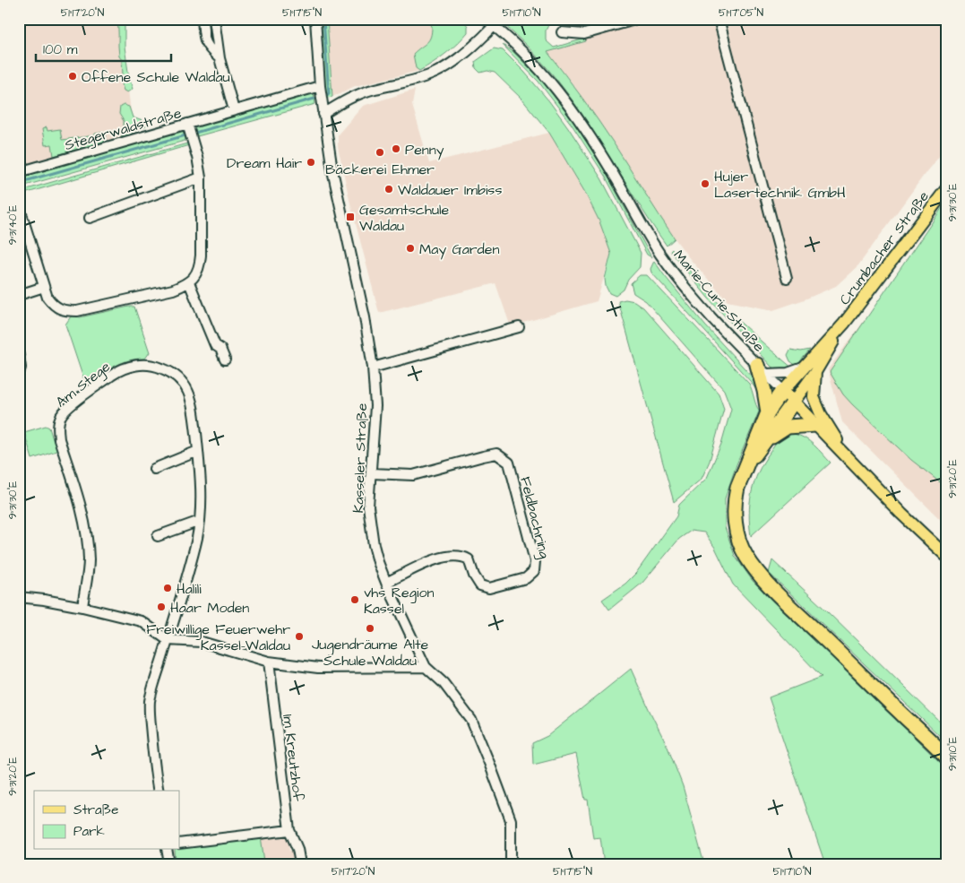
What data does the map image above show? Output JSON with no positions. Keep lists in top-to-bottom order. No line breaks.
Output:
{"streets":{"main road":["Crumbacher Straße","Marie-Curie-Straße"],"street":["Stegerwaldstraße","Am Stege","Kasseler Straße","Feldbachring","Im Kreutzhof"]},"crossings":[["Stegerwaldstraße","Kasseler Straße"],["Crumbacher Straße","Marie-Curie-Straße"],["Kasseler Straße","Feldbachring"]],"places":{"other":["Offene Schule Waldau","Penny","Bäckerei Ehmer","Dream Hair","Hujer Lasertechnik GmbH","Waldauer Imbiss","May Garden","Halili","vhs Region Kassel","Haar Moden","Jugendräume Alte Schule Waldau","Freiwillige Feuerwehr Kassel-Waldau"],"transit":["Gesamtschule Waldau"]},"legend":["Straße","Park"],"scale_bar":"100 m","coordinates":["51°17'20\"N","51°17'15\"N","51°17'10\"N","51°17'05\"N","9°31'30\"E","9°31'40\"E","9°31'20\"E","9°31'10\"E"]}
